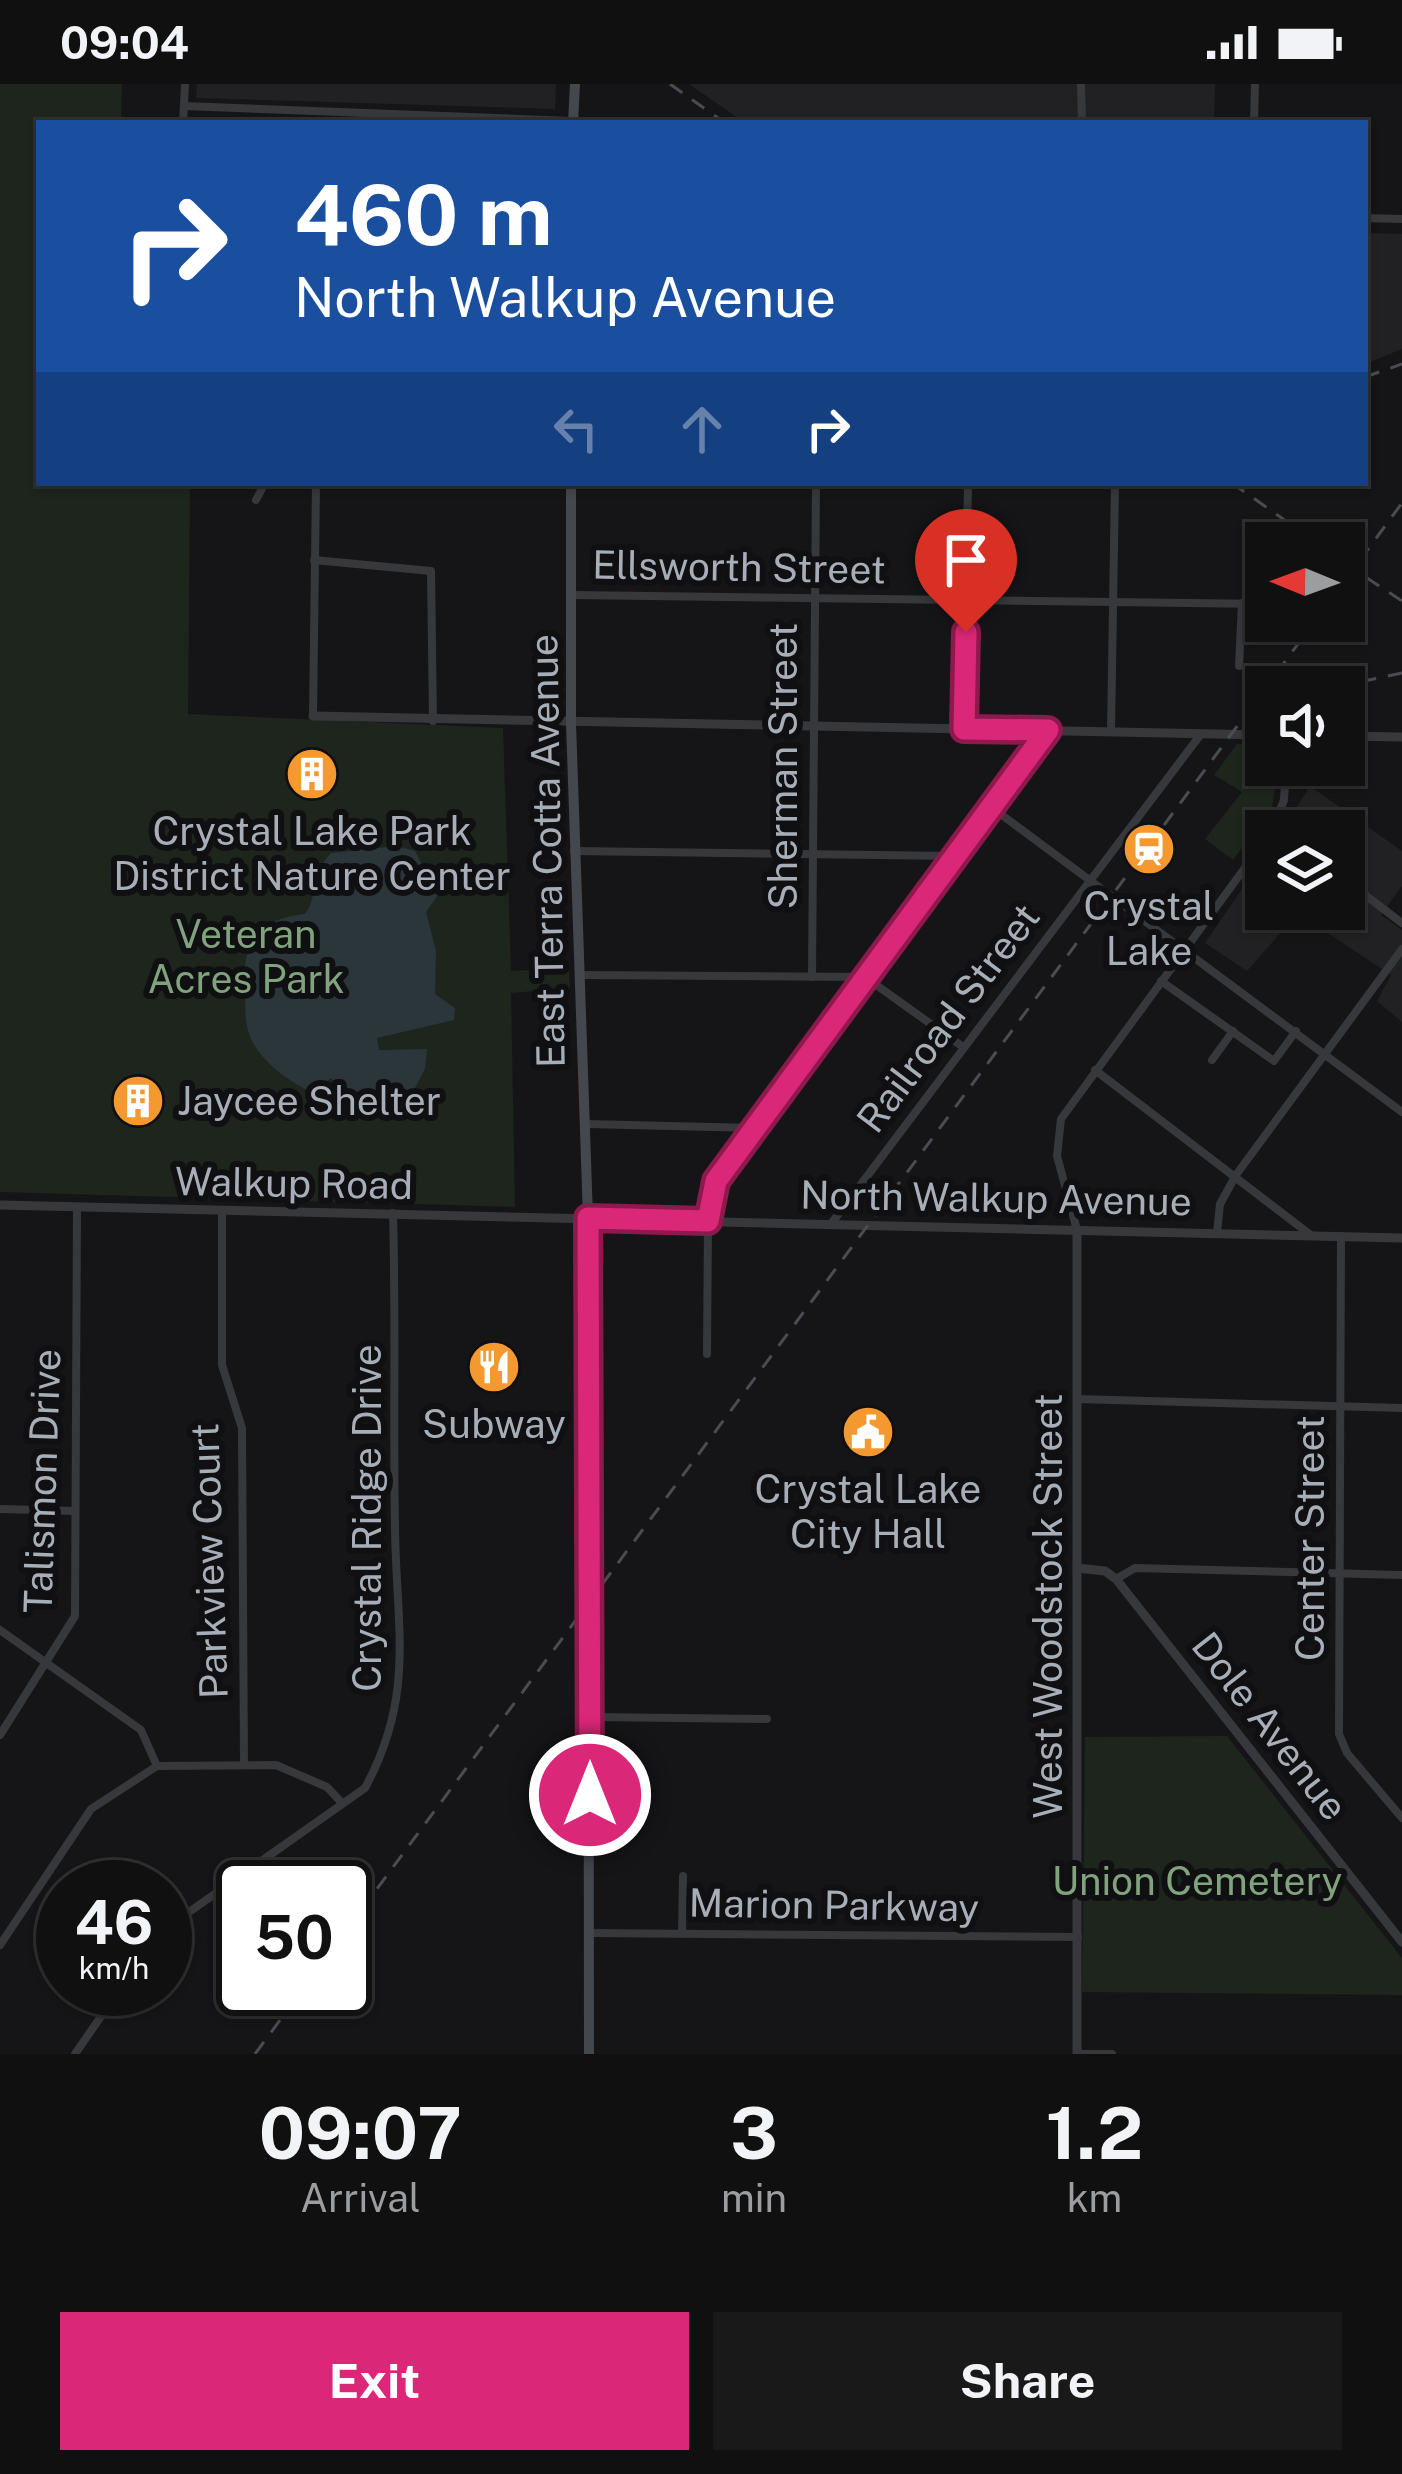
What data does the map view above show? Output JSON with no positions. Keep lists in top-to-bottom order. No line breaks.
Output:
{"streets":{"main road":["East Terra Cotta Avenue"],"street":["Ellsworth Street","Sherman Street","Railroad Street","Walkup Road","North Walkup Avenue","Talismon Drive","Crystal Ridge Drive","Center Street","Parkview Court","West Woodstock Street","Dole Avenue","Marion Parkway"]},"crossings":[["Ellsworth Street","Sherman Street"],["Ellsworth Street","East Terra Cotta Avenue"],["East Terra Cotta Avenue","Walkup Road"],["East Terra Cotta Avenue","North Walkup Avenue"],["East Terra Cotta Avenue","Marion Parkway"],["Railroad Street","North Walkup Avenue"],["Walkup Road","North Walkup Avenue"],["Walkup Road","Talismon Drive"],["Walkup Road","Crystal Ridge Drive"],["Walkup Road","Parkview Court"],["North Walkup Avenue","Center Street"],["North Walkup Avenue","West Woodstock Street"],["West Woodstock Street","Marion Parkway"]],"parks":["Veteran Acres Park","Union Cemetery"],"places":{"building":["Crystal Lake Park District Nature Center","Jaycee Shelter"],"station":["Crystal Lake"],"restaurant":["Subway"],"public building":["Crystal Lake City Hall"]},"north":"left","page":{"status":"09:04","turn":["460 m","North Walkup Avenue"],"speed":"46 km/h","limit":"50","eta":["09:07","Arrival","3","min","1.2","km"],"buttons":["Exit","Share"]}}
